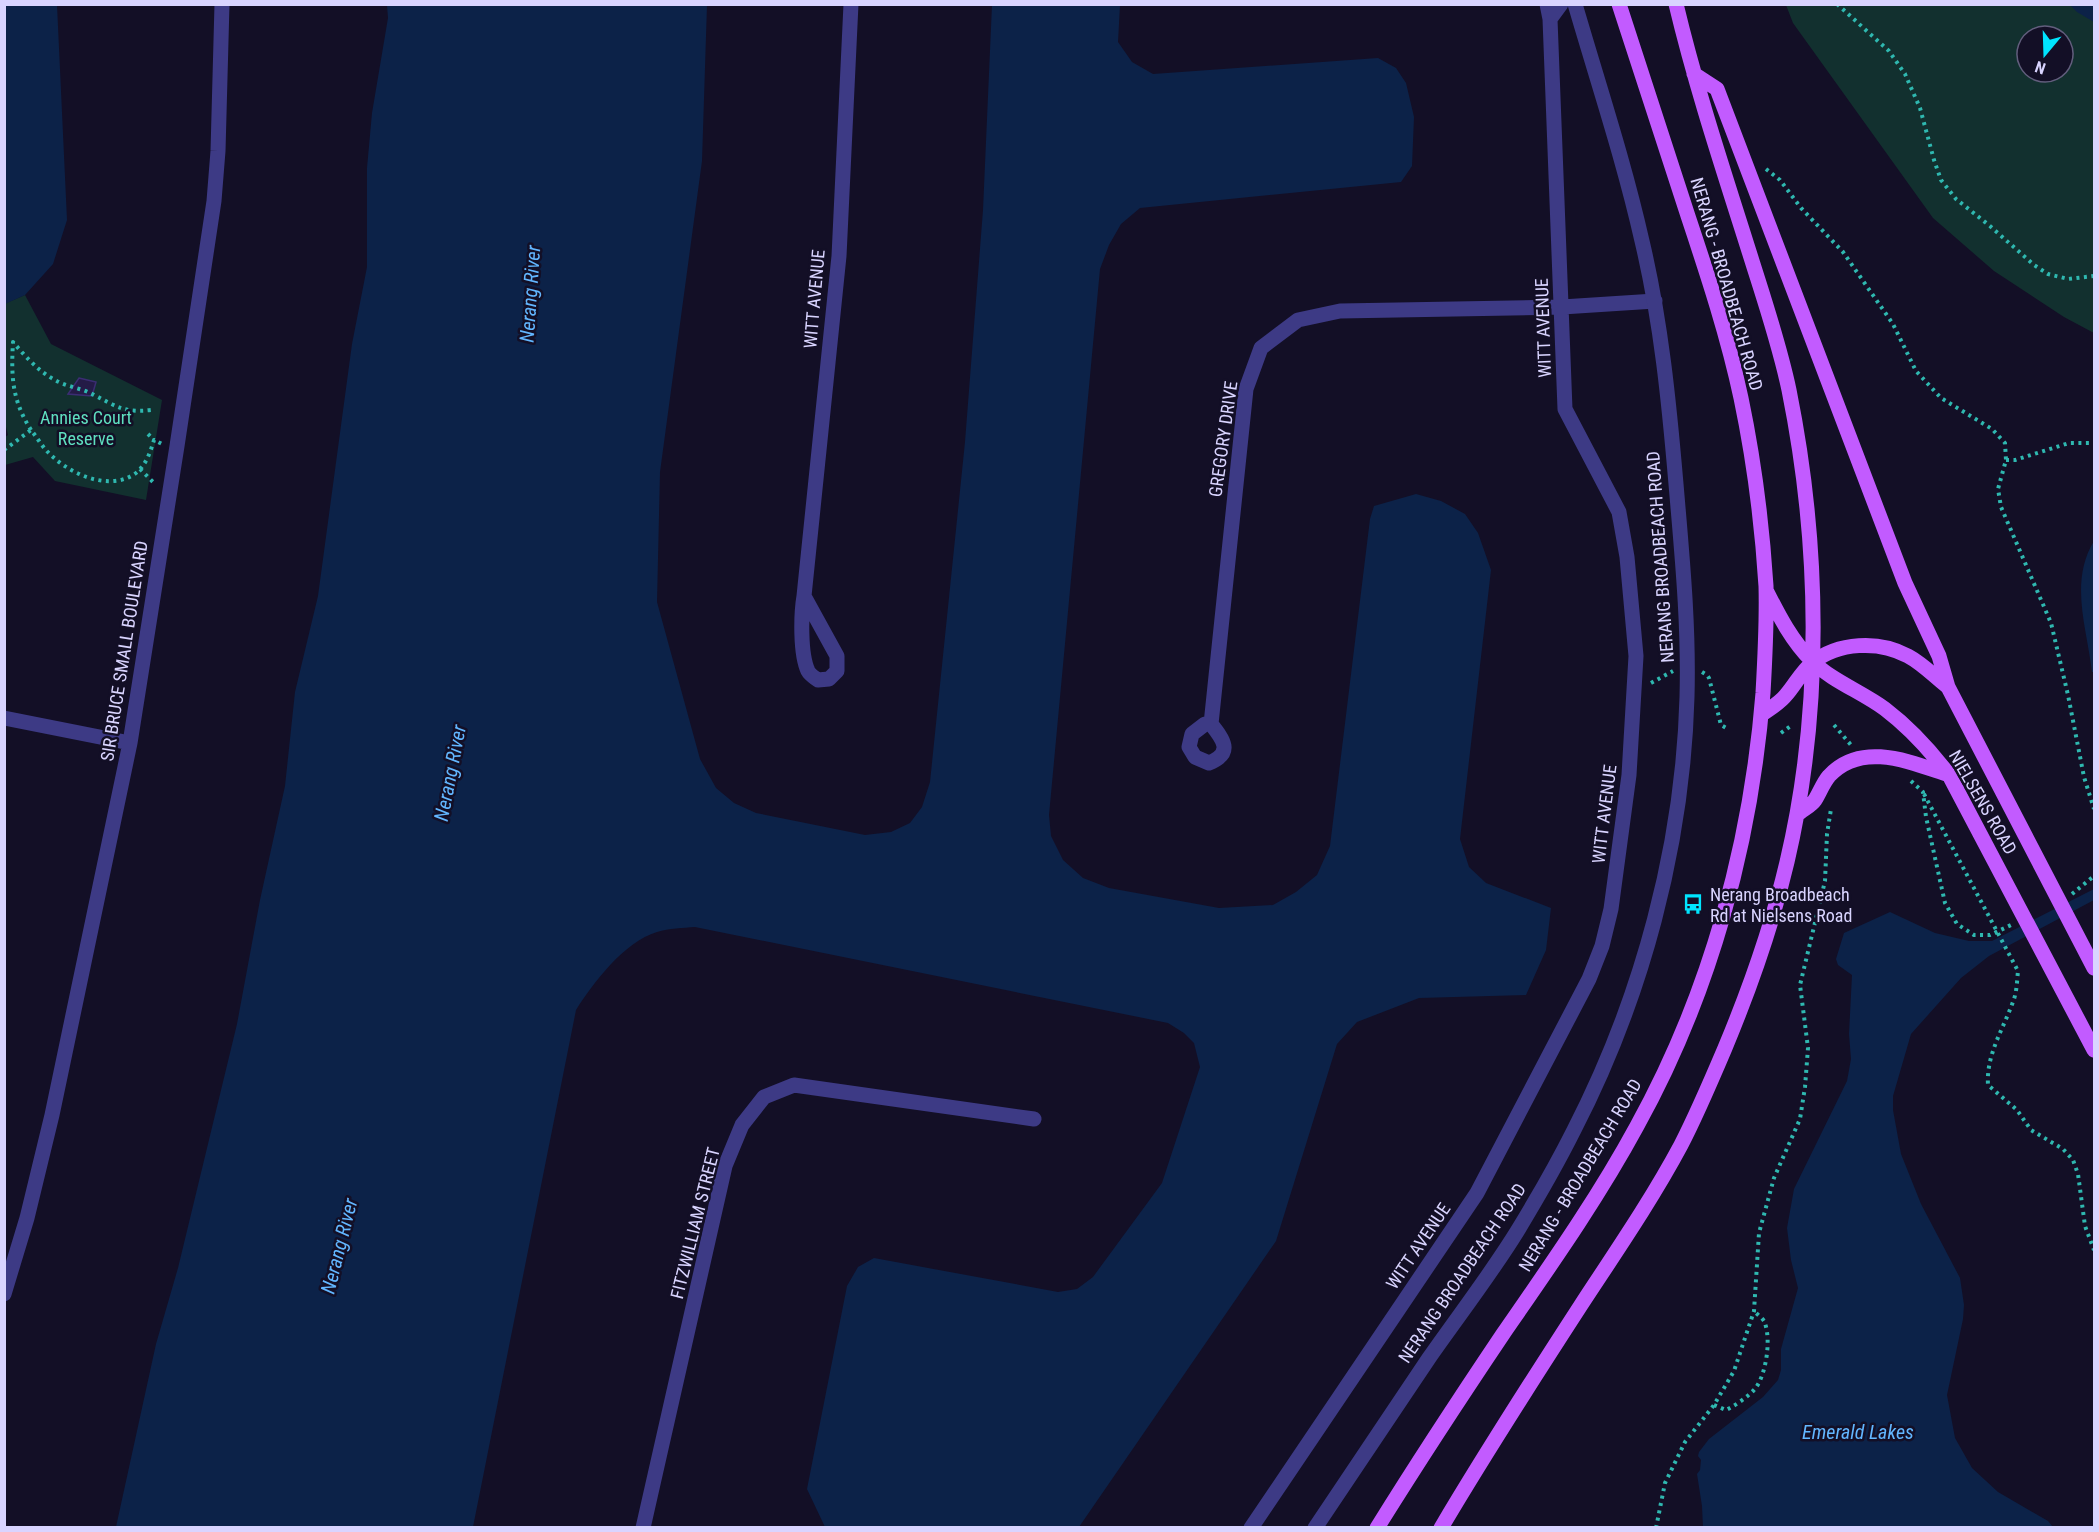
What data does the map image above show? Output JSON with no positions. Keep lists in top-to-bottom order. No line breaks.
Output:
{"streets":{"main road":["NERANG - BROADBEACH ROAD","NIELSENS ROAD"],"street":["WITT AVENUE","GREGORY DRIVE","NERANG BROADBEACH ROAD","SIR BRUCE SMALL BOULEVARD","FITZWILLIAM STREET"]},"crossings":[["NERANG - BROADBEACH ROAD","NIELSENS ROAD"],["WITT AVENUE","GREGORY DRIVE"],["GREGORY DRIVE","NERANG BROADBEACH ROAD"]],"water":["Nerang River","Emerald Lakes"],"parks":["Annies Court Reserve"],"places":{"bus stop":["Nerang Broadbeach Rd at Nielsens Road"]},"north":"bottom"}
